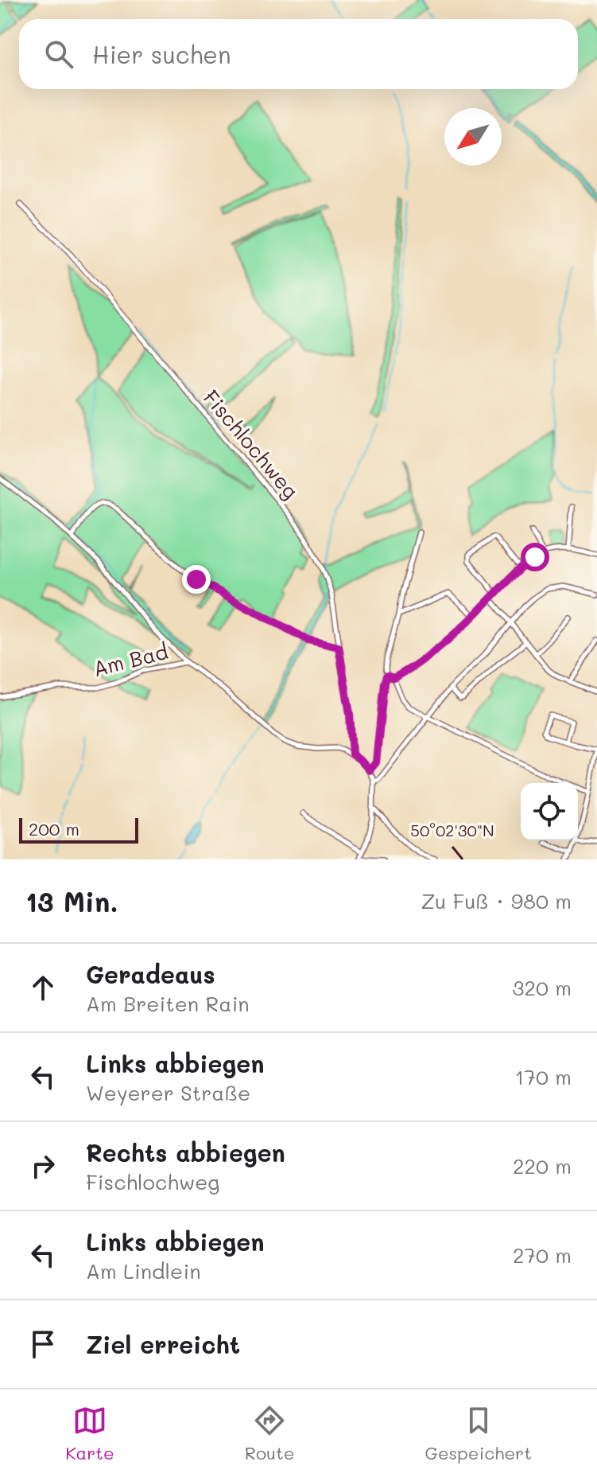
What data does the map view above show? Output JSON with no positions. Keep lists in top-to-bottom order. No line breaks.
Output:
{"streets":{"street":["Fischlochweg","Am Bad"]},"scale_bar":"200 m","north":"bottom left","page":{"search":"Hier suchen","scale":"200 m","heading":["13 Min.","Zu Fuß · 980 m"],"list":[["Geradeaus","Am Breiten Rain","320 m"],["Links abbiegen","Weyerer Straße","170 m"],["Rechts abbiegen","Fischlochweg","220 m"],["Links abbiegen","Am Lindlein","270 m"],"Ziel erreicht"],"nav":["Karte","Route","Gespeichert"]},"coordinates":["50°02'30\"N"]}
